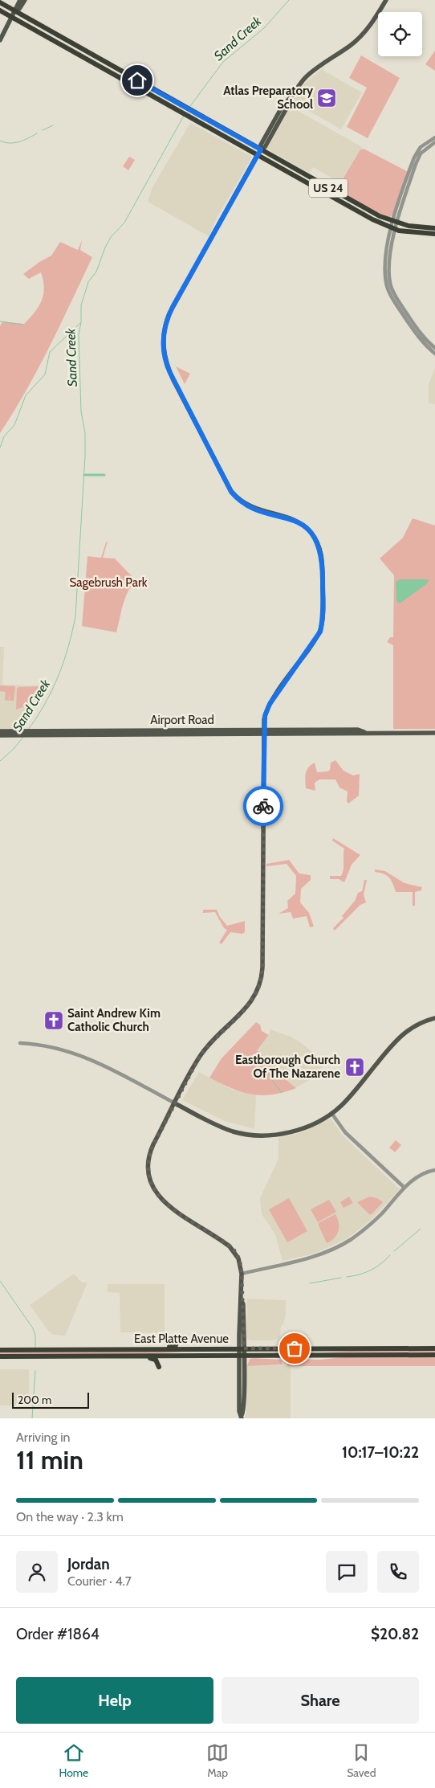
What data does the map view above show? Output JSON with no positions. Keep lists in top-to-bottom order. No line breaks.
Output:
{"streets":{"highway":["US 24","East Platte Avenue"],"main road":["Airport Road"]},"water":["Sand Creek"],"parks":["Sagebrush Park"],"places":{"school or university":["Atlas Preparatory School"],"church":["Saint Andrew Kim Catholic Church","Eastborough Church Of The Nazarene"]},"scale_bar":"200 m","page":{"scale":"200 m","heading":["11 min","Arriving in","10:17–10:22"],"panel":["Jordan","Courier · 4.7","Order #1864","$20.82"],"bar":"On the way · 2.3 km","buttons":["Help","Share"],"tabs":["Home","Map","Saved"]}}
